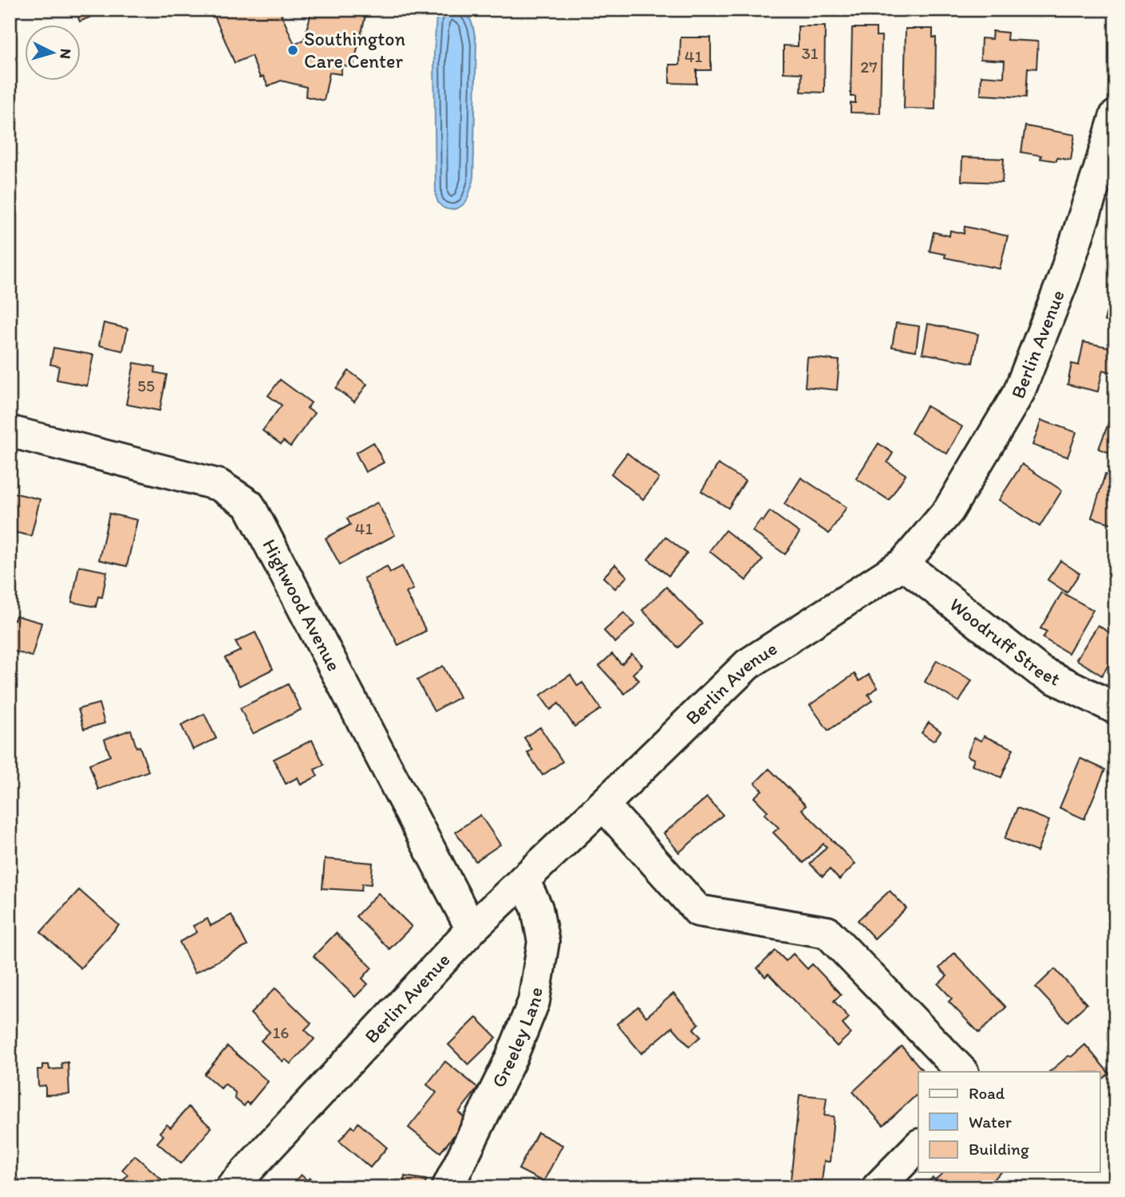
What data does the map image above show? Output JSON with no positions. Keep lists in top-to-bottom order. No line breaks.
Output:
{"streets":{"street":["Berlin Avenue","Highwood Avenue","Woodruff Street","Greeley Lane"]},"crossings":[["Berlin Avenue","Highwood Avenue"],["Berlin Avenue","Woodruff Street"],["Berlin Avenue","Greeley Lane"]],"places":["Southington Care Center"],"house_numbers":["31","41","27","55","41","16"],"legend":["Road","Water","Building"],"north":"right"}
